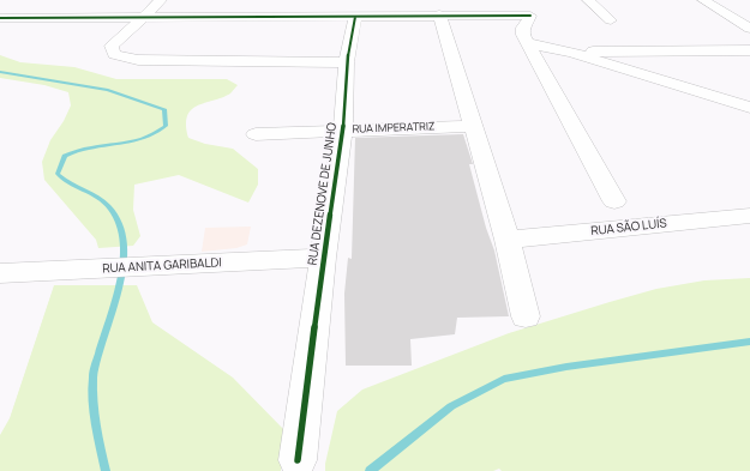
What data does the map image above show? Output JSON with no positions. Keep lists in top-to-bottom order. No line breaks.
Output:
{"streets":{"street":["RUA IMPERATRIZ","RUA DEZENOVE DE JUNHO","RUA SÃO LUÍS","RUA ANITA GARIBALDI"]},"crossings":[["RUA IMPERATRIZ","RUA DEZENOVE DE JUNHO"],["RUA DEZENOVE DE JUNHO","RUA ANITA GARIBALDI"]]}
